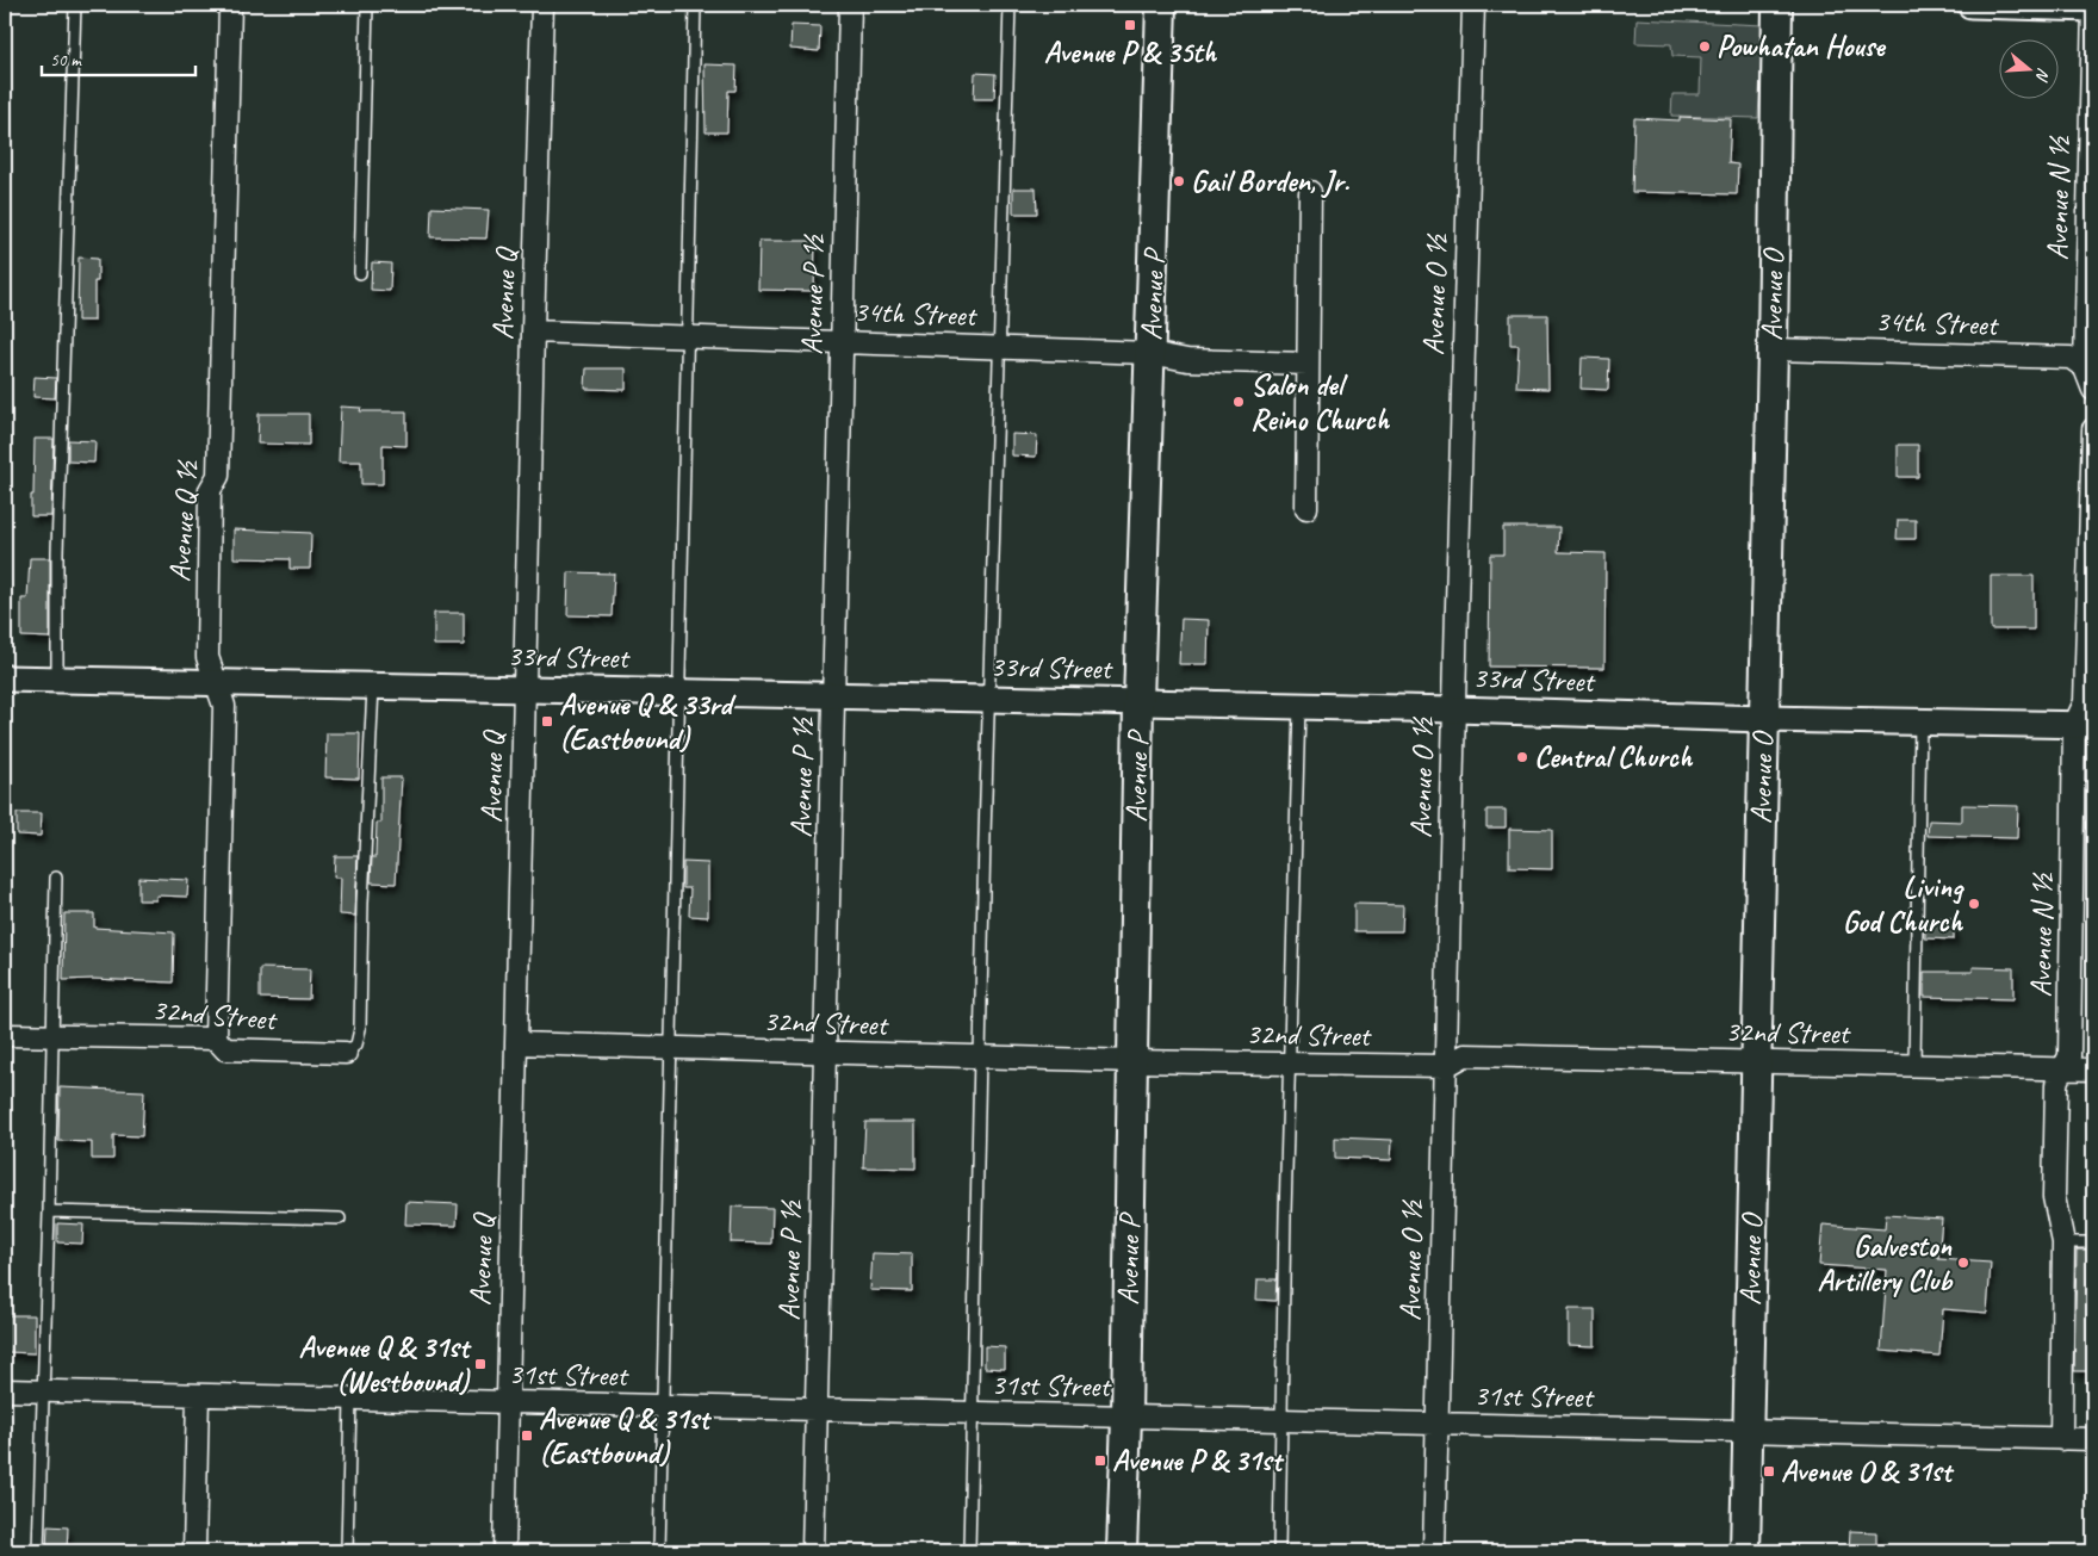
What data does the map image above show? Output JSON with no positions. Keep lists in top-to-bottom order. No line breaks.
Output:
{"streets":{"main road":["Avenue P","Avenue O"],"street":["Avenue N ½","Avenue Q","Avenue P ½","Avenue O ½","34th Street","Avenue Q ½","33rd Street","32nd Street","31st Street"]},"crossings":[["Avenue N ½","34th Street"],["Avenue N ½","33rd Street"],["Avenue N ½","32nd Street"],["Avenue N ½","31st Street"],["Avenue Q","34th Street"],["Avenue Q","33rd Street"],["Avenue Q","32nd Street"],["Avenue Q","31st Street"],["Avenue P ½","34th Street"],["Avenue P ½","33rd Street"],["Avenue P ½","32nd Street"],["Avenue P ½","31st Street"],["Avenue O ½","33rd Street"],["Avenue O ½","32nd Street"],["Avenue O ½","31st Street"],["Avenue P","34th Street"],["Avenue P","33rd Street"],["Avenue P","32nd Street"],["Avenue P","31st Street"],["Avenue O","34th Street"],["Avenue O","33rd Street"],["Avenue O","32nd Street"],["Avenue O","31st Street"],["Avenue Q ½","33rd Street"],["Avenue Q ½","32nd Street"]],"places":{"transit":["Avenue P & 35th","Avenue Q & 33rd (Eastbound)","Avenue Q & 31st (Westbound)","Avenue Q & 31st (Eastbound)","Avenue P & 31st","Avenue O & 31st"],"other":["Powhatan House","Gail Borden, Jr.","Salon del Reino Church","Central Church","Living God Church","Galveston Artillery Club"]},"scale_bar":"50 m","north":"right"}
